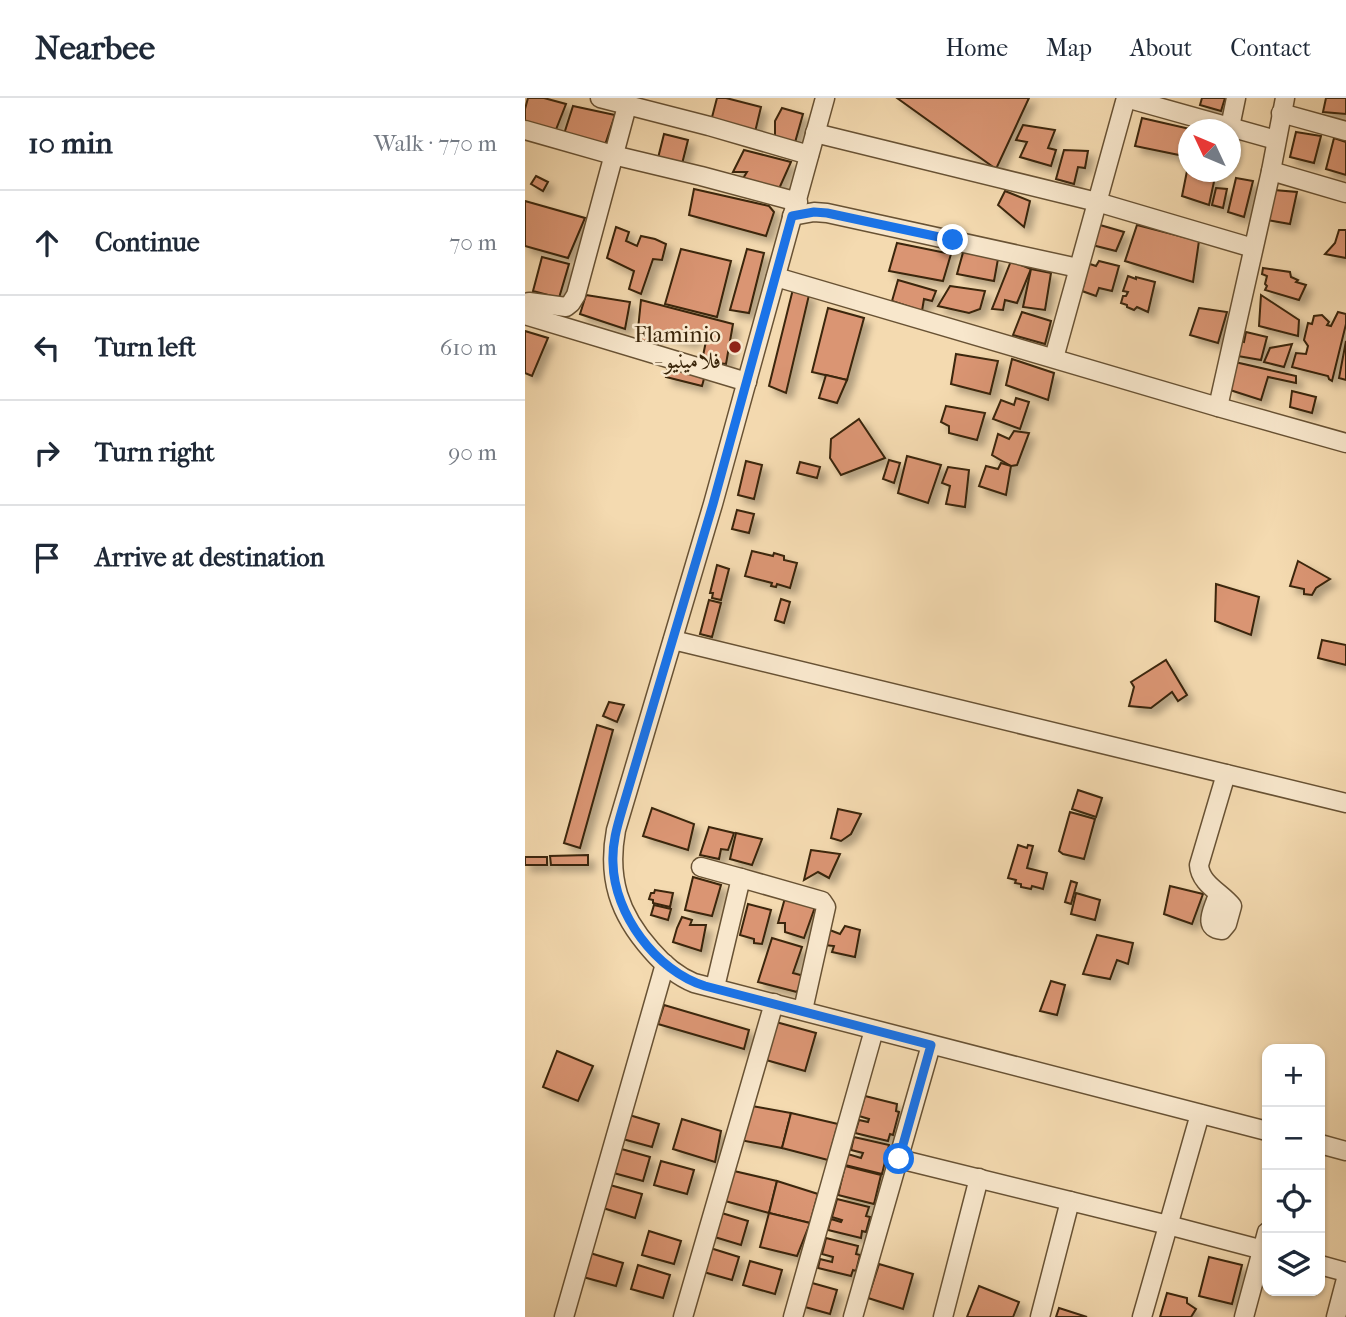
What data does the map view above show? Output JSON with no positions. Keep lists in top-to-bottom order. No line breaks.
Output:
{"places":["Flaminio - فلامينيو"],"north":"top left","page":{"header":"Nearbee","nav":["Home","Map","About","Contact"],"heading":["10 min","Walk · 770 m"],"list":[["Continue","70 m"],["Turn left","610 m"],["Turn right","90 m"],"Arrive at destination"],"map_buttons":["+","−"]}}
